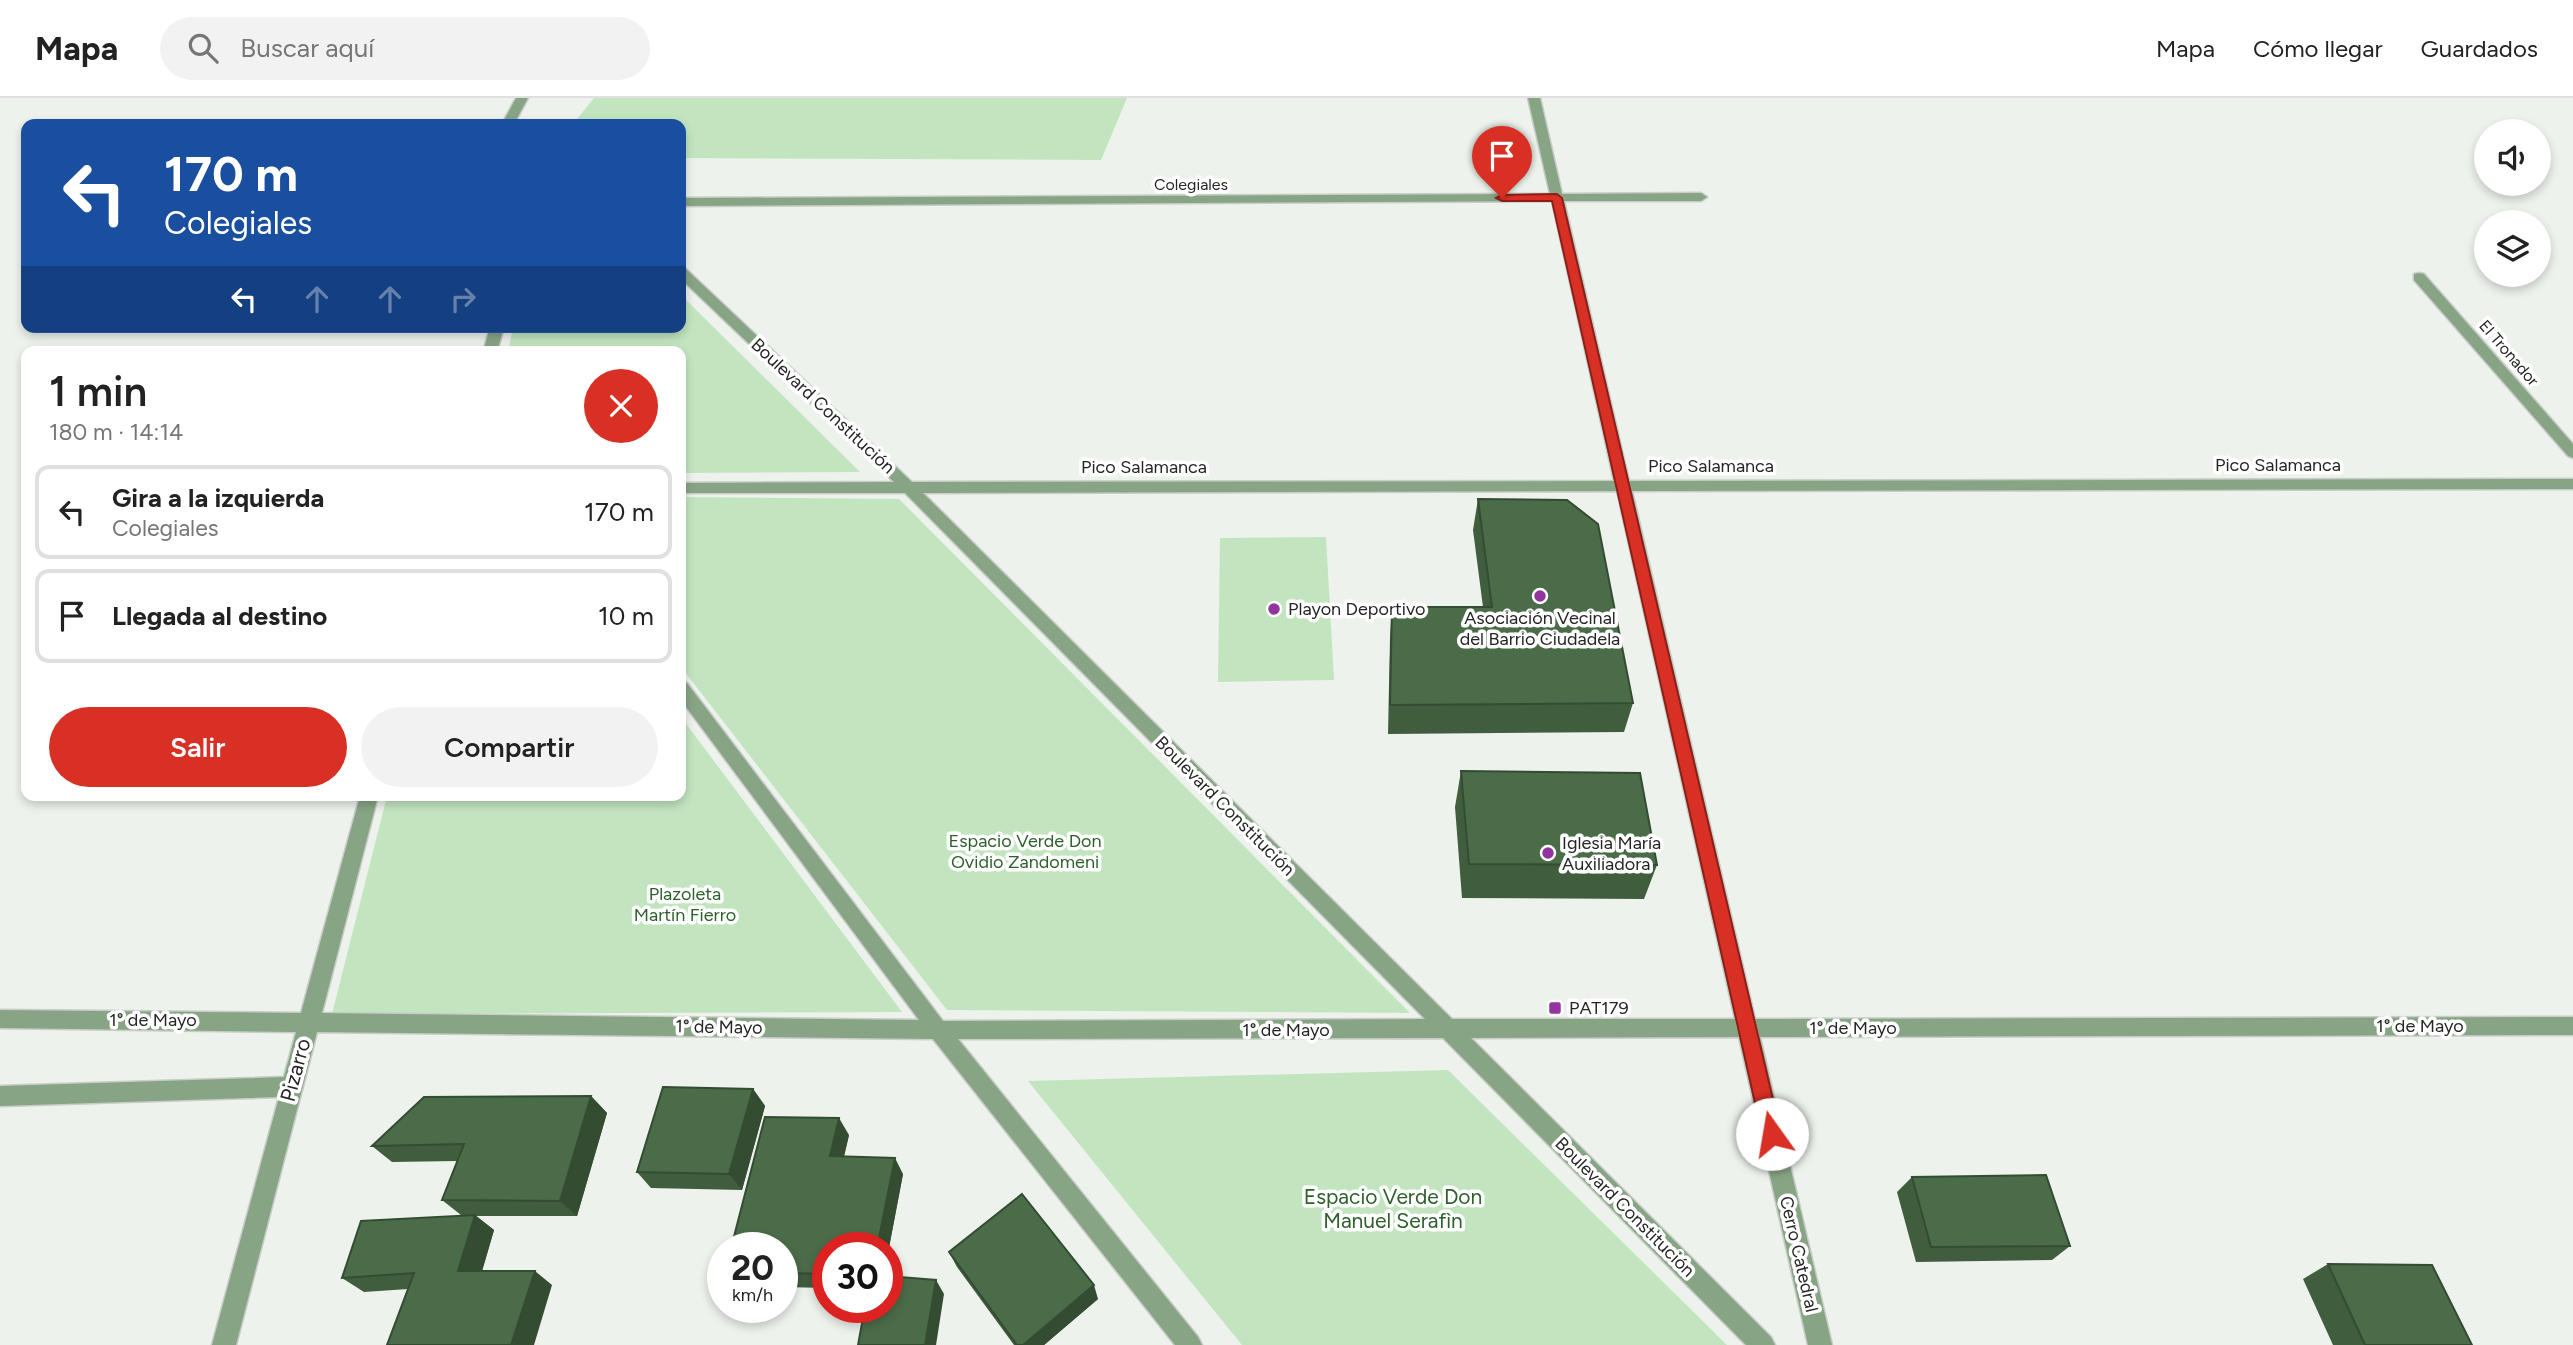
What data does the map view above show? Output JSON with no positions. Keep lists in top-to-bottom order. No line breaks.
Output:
{"streets":{"street":["Colegiales","El Tronador","Boulevard Constitución","Pico Salamanca","1° de Mayo","Pizarro","Cerro Catedral"]},"crossings":[["Colegiales","Cerro Catedral"],["Boulevard Constitución","Pico Salamanca"],["Boulevard Constitución","1° de Mayo"],["Pico Salamanca","Cerro Catedral"],["1° de Mayo","Pizarro"],["1° de Mayo","Cerro Catedral"]],"parks":["Espacio Verde Don Ovidio Zandomeni","Plazoleta Martín Fierro","Espacio Verde Don Manuel Serafìn"],"places":{"other":["Asociación Vecinal del Barrio Ciudadela","Playon Deportivo","Iglesia María Auxiliadora"],"transit":["PAT179"]},"page":{"header":"Mapa","search":"Buscar aquí","nav":["Mapa","Cómo llegar","Guardados"],"turn":["170 m","Colegiales"],"heading":["1 min","180 m · 14:14"],"list":[{"name":"Gira a la izquierda","note":"Colegiales","value":"170 m"},{"name":"Llegada al destino","value":"10 m"}],"buttons":["Salir","Compartir"],"speed":"20 km/h","limit":"30"}}
